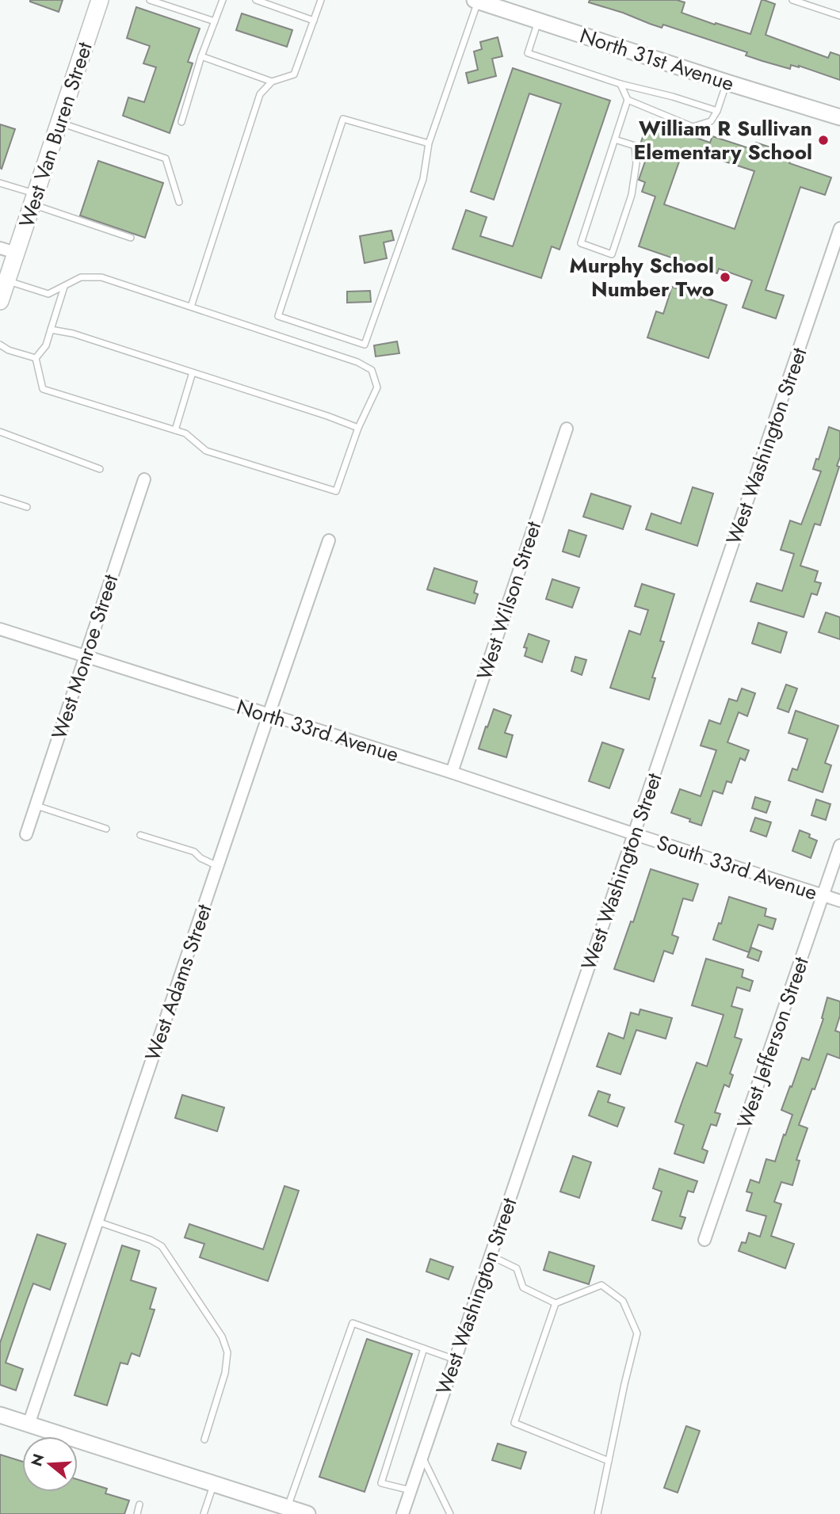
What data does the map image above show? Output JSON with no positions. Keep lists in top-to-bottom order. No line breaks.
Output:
{"streets":{"main road":["West Van Buren Street"],"street":["North 31st Avenue","West Washington Street","West Wilson Street","West Monroe Street","North 33rd Avenue","South 33rd Avenue","West Adams Street","West Jefferson Street"]},"crossings":[["West Washington Street","North 33rd Avenue"],["West Washington Street","South 33rd Avenue"],["West Wilson Street","North 33rd Avenue"],["West Monroe Street","North 33rd Avenue"],["North 33rd Avenue","South 33rd Avenue"],["North 33rd Avenue","West Adams Street"],["South 33rd Avenue","West Jefferson Street"]],"places":["William R Sullivan Elementary School","Murphy School Number Two"],"north":"left"}
